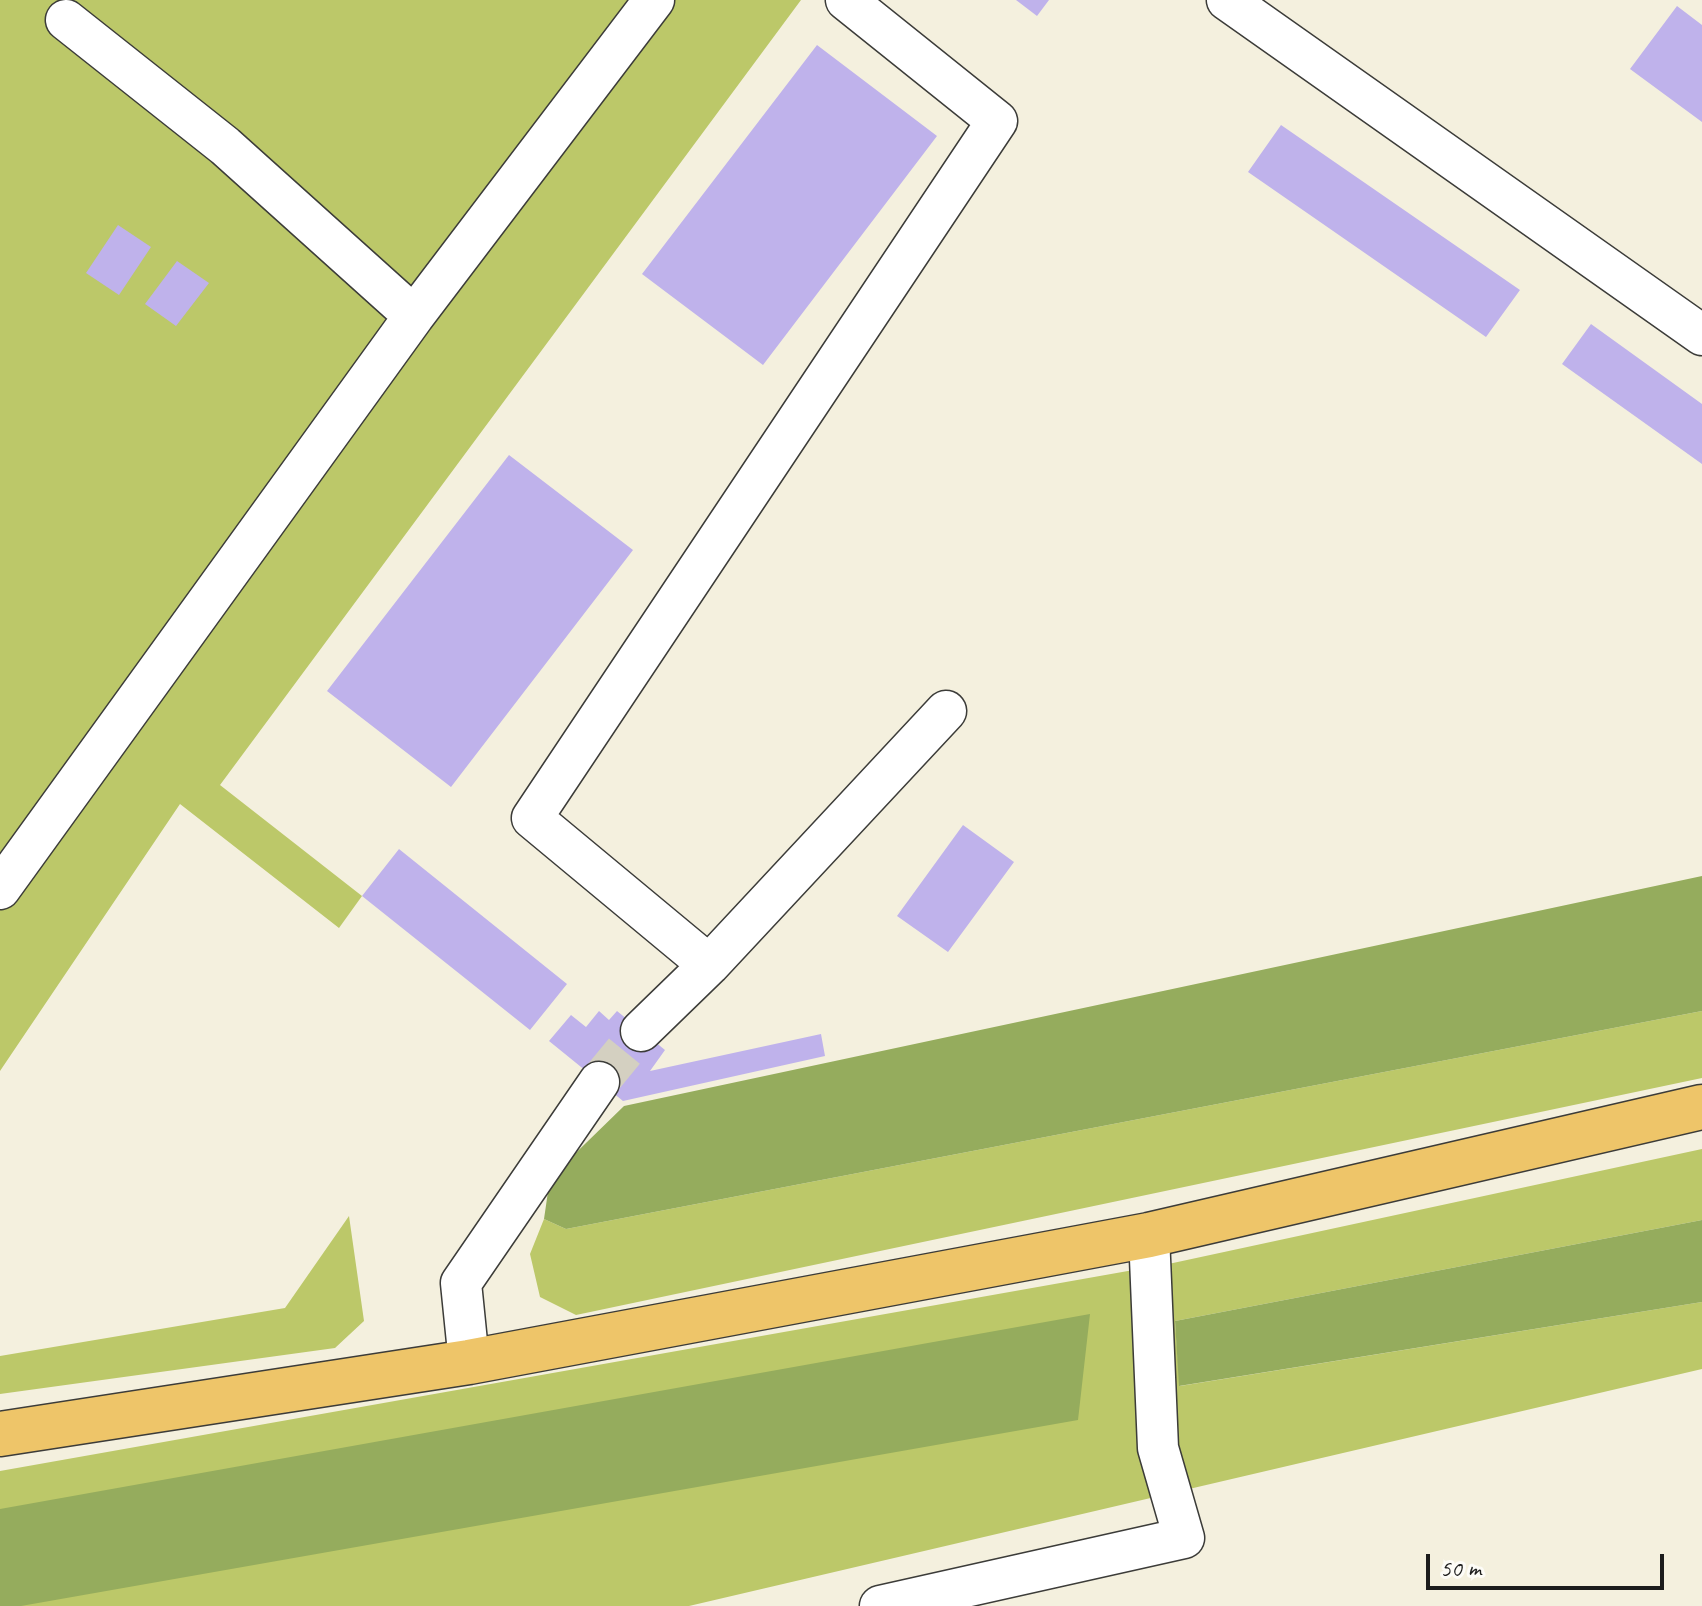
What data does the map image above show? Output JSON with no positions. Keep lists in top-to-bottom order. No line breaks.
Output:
{"scale_bar":"50 m"}
